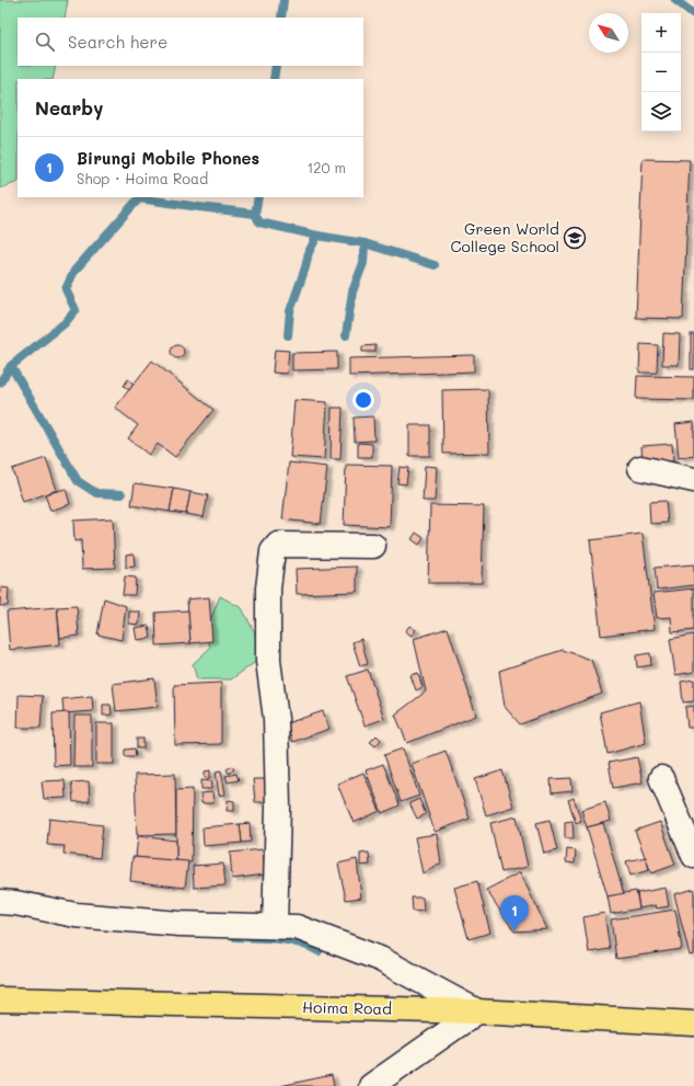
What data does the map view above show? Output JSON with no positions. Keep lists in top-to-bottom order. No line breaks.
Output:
{"streets":{"main road":["Hoima Road"]},"places":{"school or university":["Green World College School"]},"north":"top left","page":{"map_buttons":["+","−"],"search":"Search here","heading":"Nearby","list":[{"mark":"1","name":"Birungi Mobile Phones","note":"Shop · Hoima Road","value":"120 m"}],"pins":"1"}}
